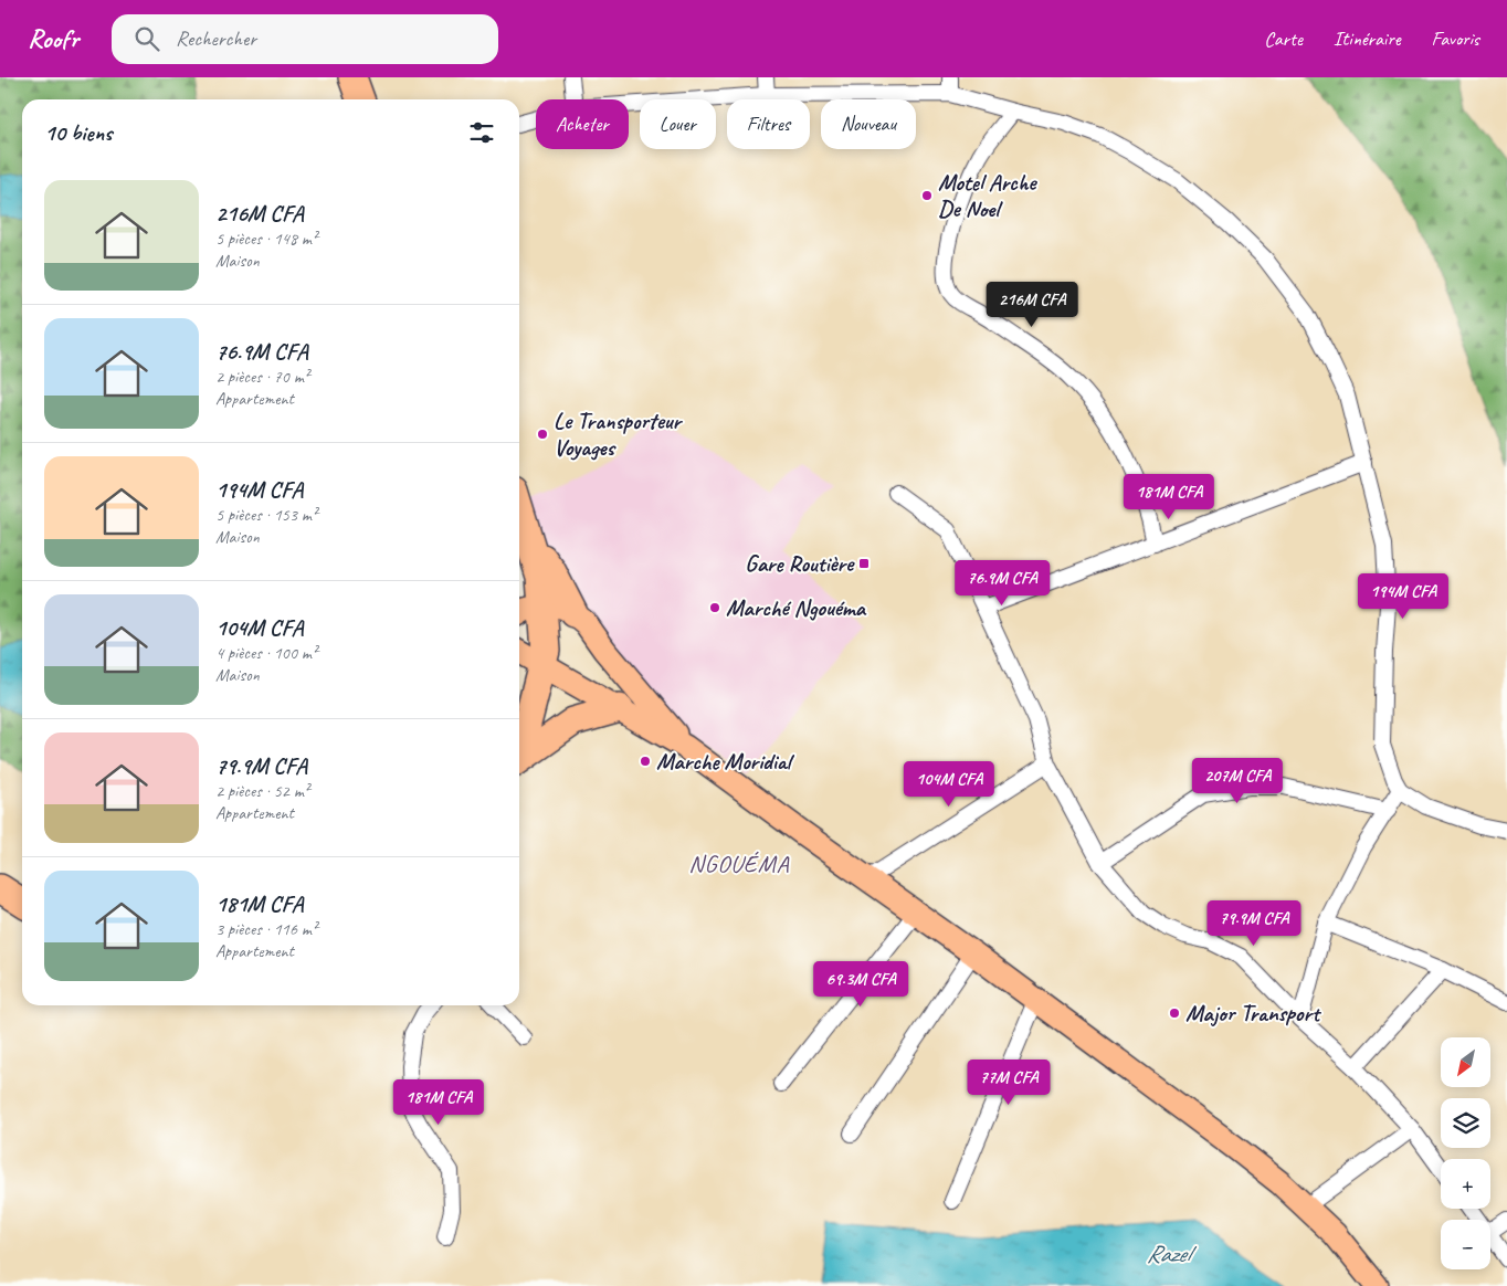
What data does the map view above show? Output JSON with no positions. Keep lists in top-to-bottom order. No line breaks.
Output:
{"districts":["NGOUÉMA"],"water":["Razel"],"places":{"other":["Motel Arche De Noel","Le Transporteur Voyages","Marché Ngouéma","Marche Moridial","Major Transport"],"transit":["Gare Routière"]},"north":"bottom left","page":{"header":"Roofr","search":"Rechercher","nav":["Carte","Itinéraire","Favoris"],"chip":["Acheter","Louer","Filtres","Nouveau"],"heading":"10 biens","list":[{"name":"216M CFA","note":"5 pièces · 148 m² · Maison"},{"name":"76.9M CFA","note":"2 pièces · 70 m² · Appartement"},{"name":"194M CFA","note":"5 pièces · 153 m² · Maison"},{"name":"104M CFA","note":"4 pièces · 100 m² · Maison"},{"name":"79.9M CFA","note":"2 pièces · 52 m² · Appartement"},{"name":"181M CFA","note":"3 pièces · 116 m² · Appartement"}],"price":["216M CFA","181M CFA","76.9M CFA","194M CFA","207M CFA","104M CFA","79.9M CFA","69.3M CFA","77M CFA","181M CFA"],"map_buttons":["+","−"]}}
